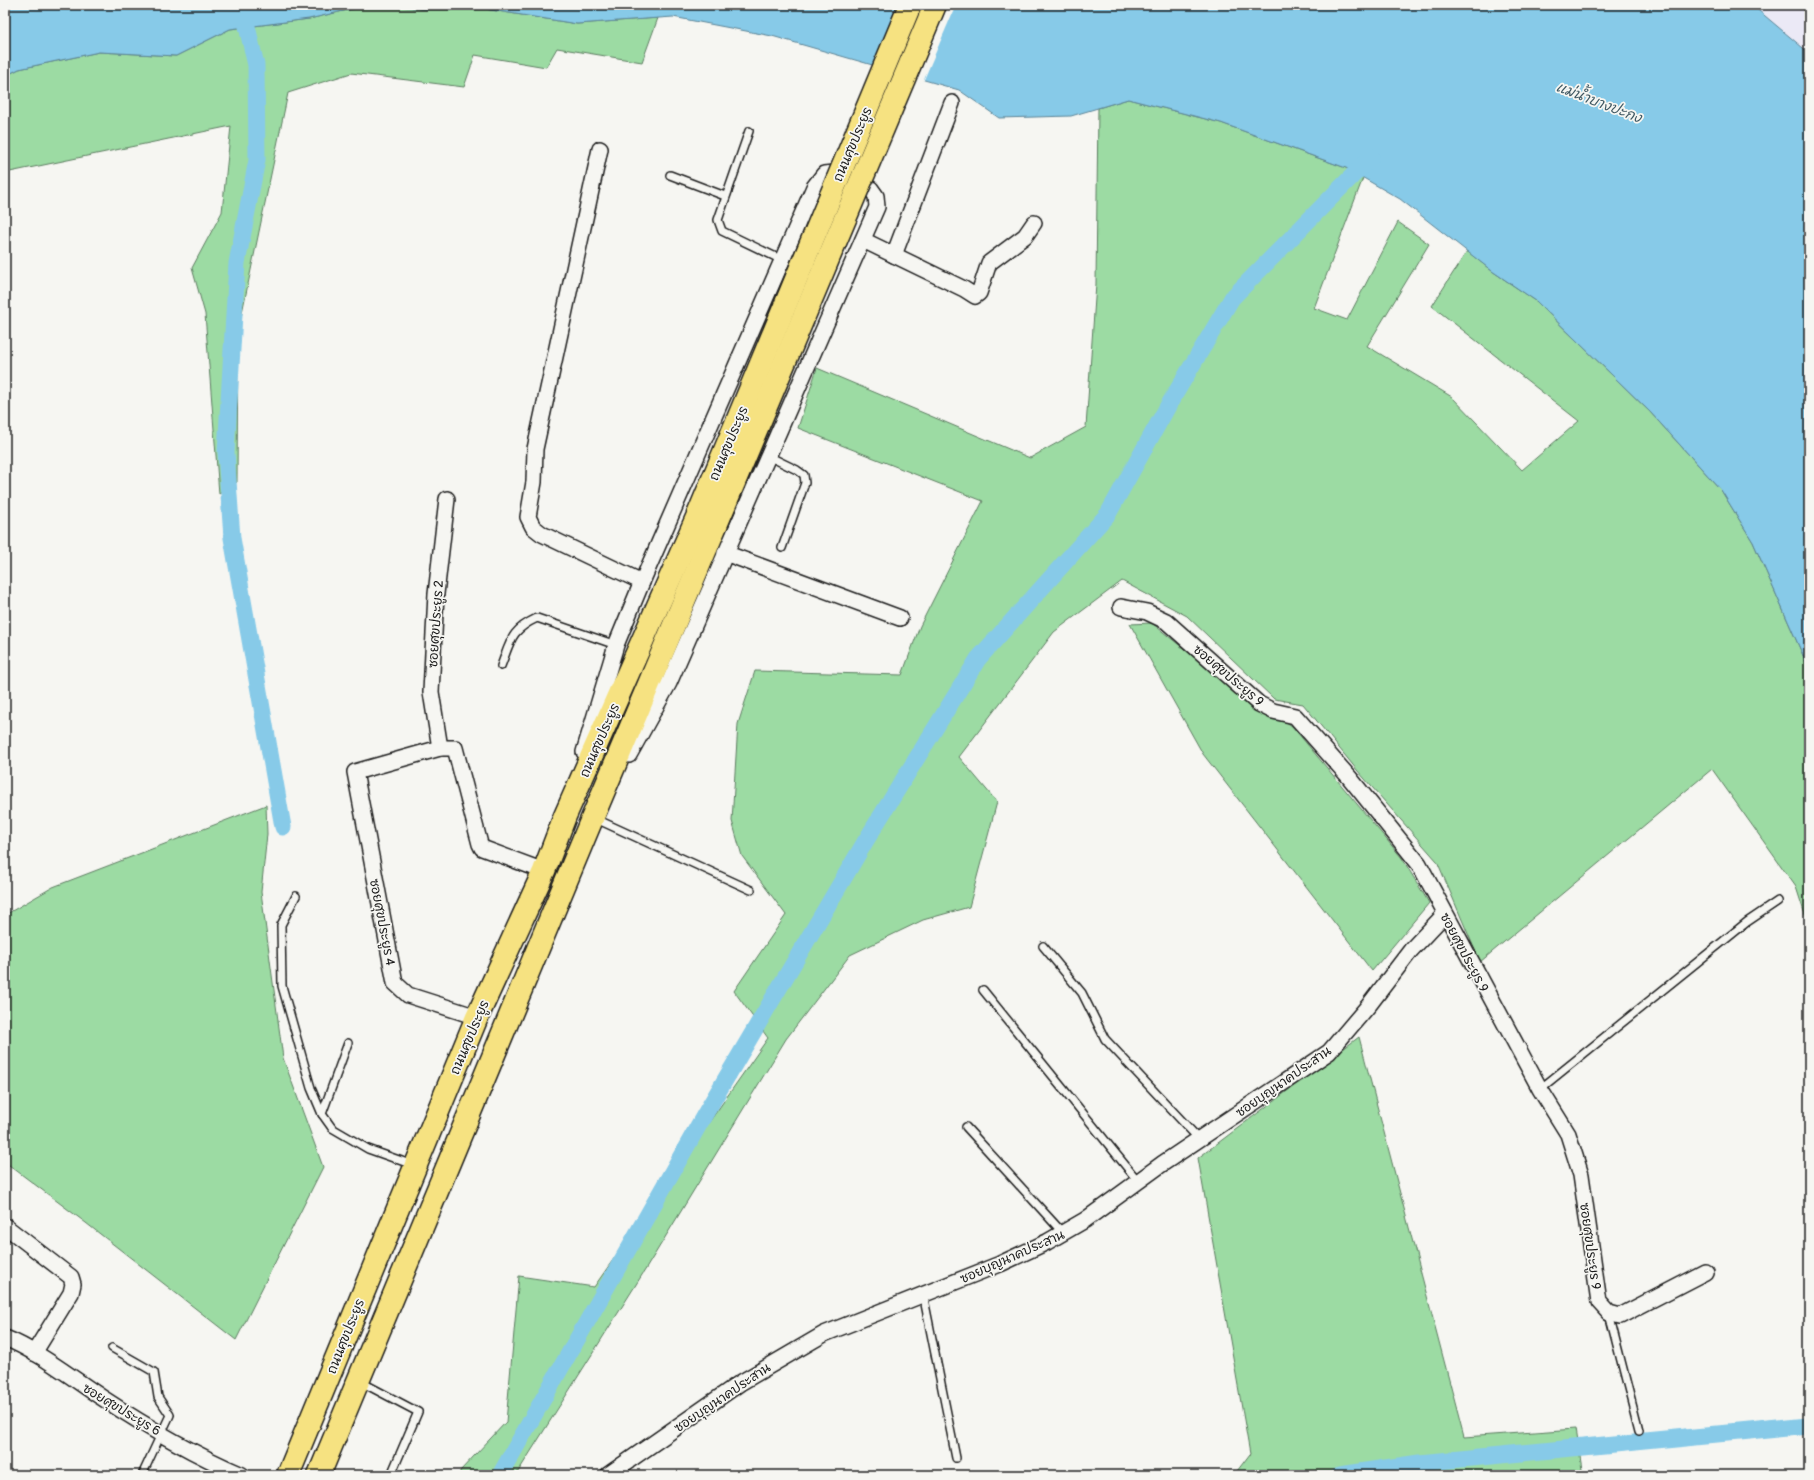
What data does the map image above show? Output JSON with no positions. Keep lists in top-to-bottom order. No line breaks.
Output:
{"streets":{"main road":["ถนนศุขประยูร"],"street":["ซอยศุขประยูร 2","ซอยศุขประยูร 9","ซอยศุขประยูร 4","ซอยบุญนาคประสาน","ซอยศุขประยูร 6"]},"crossings":[["ถนนศุขประยูร","ซอยศุขประยูร 4"],["ซอยศุขประยูร 2","ซอยศุขประยูร 4"],["ซอยศุขประยูร 9","ซอยบุญนาคประสาน"]],"water":["แม่น้ำบางปะกง"]}
